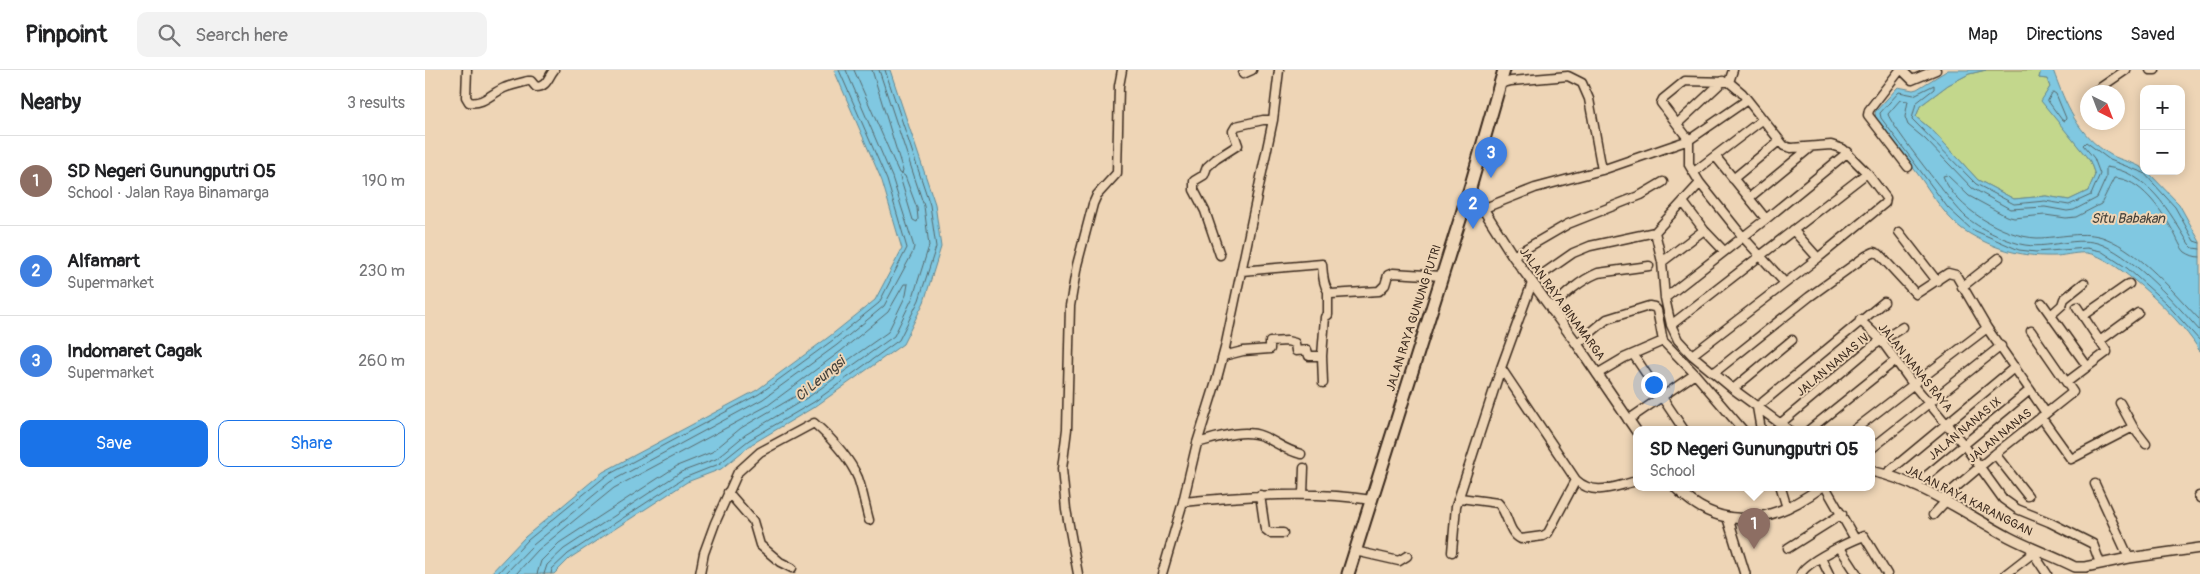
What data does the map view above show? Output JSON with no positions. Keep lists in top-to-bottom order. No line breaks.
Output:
{"streets":{"main road":["JALAN RAYA GUNUNG PUTRI"],"street":["JALAN RAYA BINAMARGA","JALAN NANAS IV","JALAN NANAS RAYA","JALAN NANAS IX","JALAN NANAS","JALAN RAYA KARANGGAN"]},"crossings":[["JALAN RAYA BINAMARGA","JALAN RAYA GUNUNG PUTRI"],["JALAN NANAS IV","JALAN NANAS RAYA"],["JALAN NANAS RAYA","JALAN NANAS IX"],["JALAN NANAS RAYA","JALAN NANAS"],["JALAN NANAS RAYA","JALAN RAYA KARANGGAN"],["JALAN NANAS IX","JALAN RAYA KARANGGAN"],["JALAN NANAS","JALAN RAYA KARANGGAN"]],"water":["Situ Babakan","Ci Leungsi"],"north":"bottom right","page":{"header":"Pinpoint","search":"Search here","nav":["Map","Directions","Saved"],"heading":["Nearby","3 results"],"map_buttons":["+","−"],"list":[{"mark":"1","name":"SD Negeri Gunungputri 05","note":"School · Jalan Raya Binamarga","value":"190 m"},{"mark":"2","name":"Alfamart","note":"Supermarket","value":"230 m"},{"mark":"3","name":"Indomaret Cagak","note":"Supermarket","value":"260 m"}],"pins":["3","2","1"],"buttons":["Save","Share"],"popup":["SD Negeri Gunungputri 05","School"]}}
